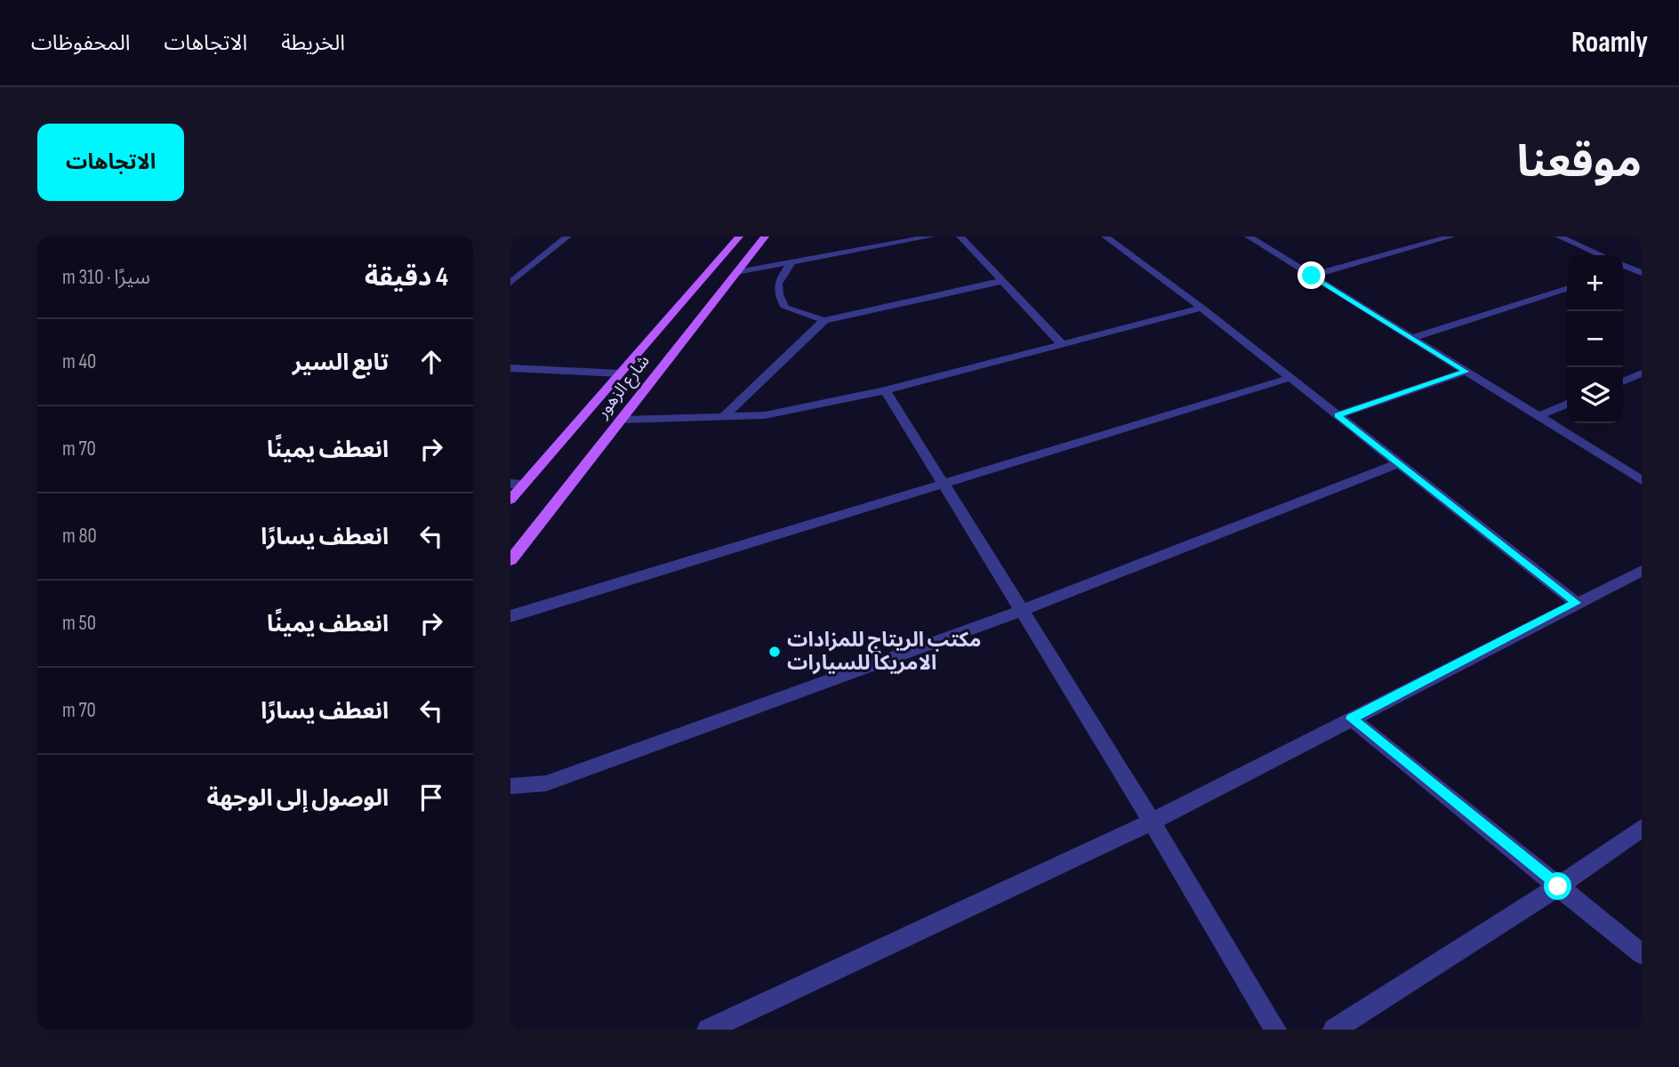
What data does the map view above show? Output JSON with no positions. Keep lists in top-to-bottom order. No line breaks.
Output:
{"streets":{"main road":["شارع الزهور"]},"places":["مكتب الريتاج للمزادات الامريكا للسيارات"],"page":{"header":"Roamly","nav":["الخريطة","الاتجاهات","المحفوظات"],"title":"موقعنا","buttons":"الاتجاهات","heading":["4 دقيقة","سيرًا · 310 m"],"map_buttons":["+","−"],"list":[["تابع السير","40 m"],["انعطف يمينًا","70 m"],["انعطف يسارًا","80 m"],["انعطف يمينًا","50 m"],["انعطف يسارًا","70 m"],"الوصول إلى الوجهة"]}}
